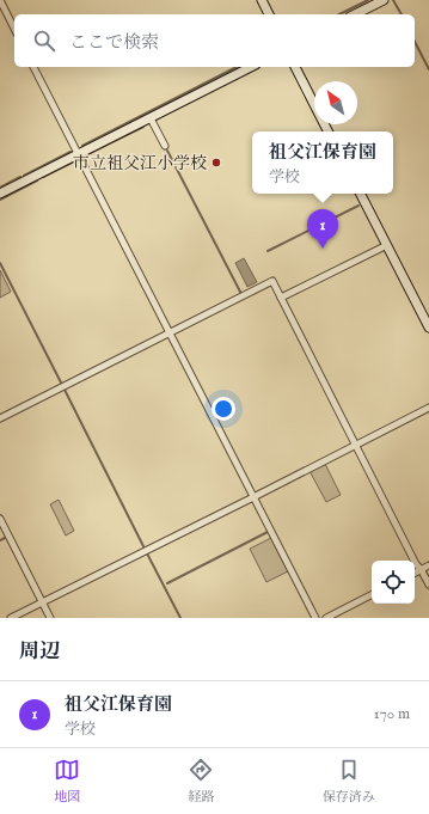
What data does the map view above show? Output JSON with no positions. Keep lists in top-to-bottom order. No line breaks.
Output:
{"places":["市立祖父江小学校"],"north":"top left","page":{"search":"ここで検索","popup":["祖父江保育園","学校"],"pins":"1","heading":"周辺","list":[{"mark":"1","name":"祖父江保育園","note":"学校","value":"170 m"}],"nav":["地図","経路","保存済み"]}}
